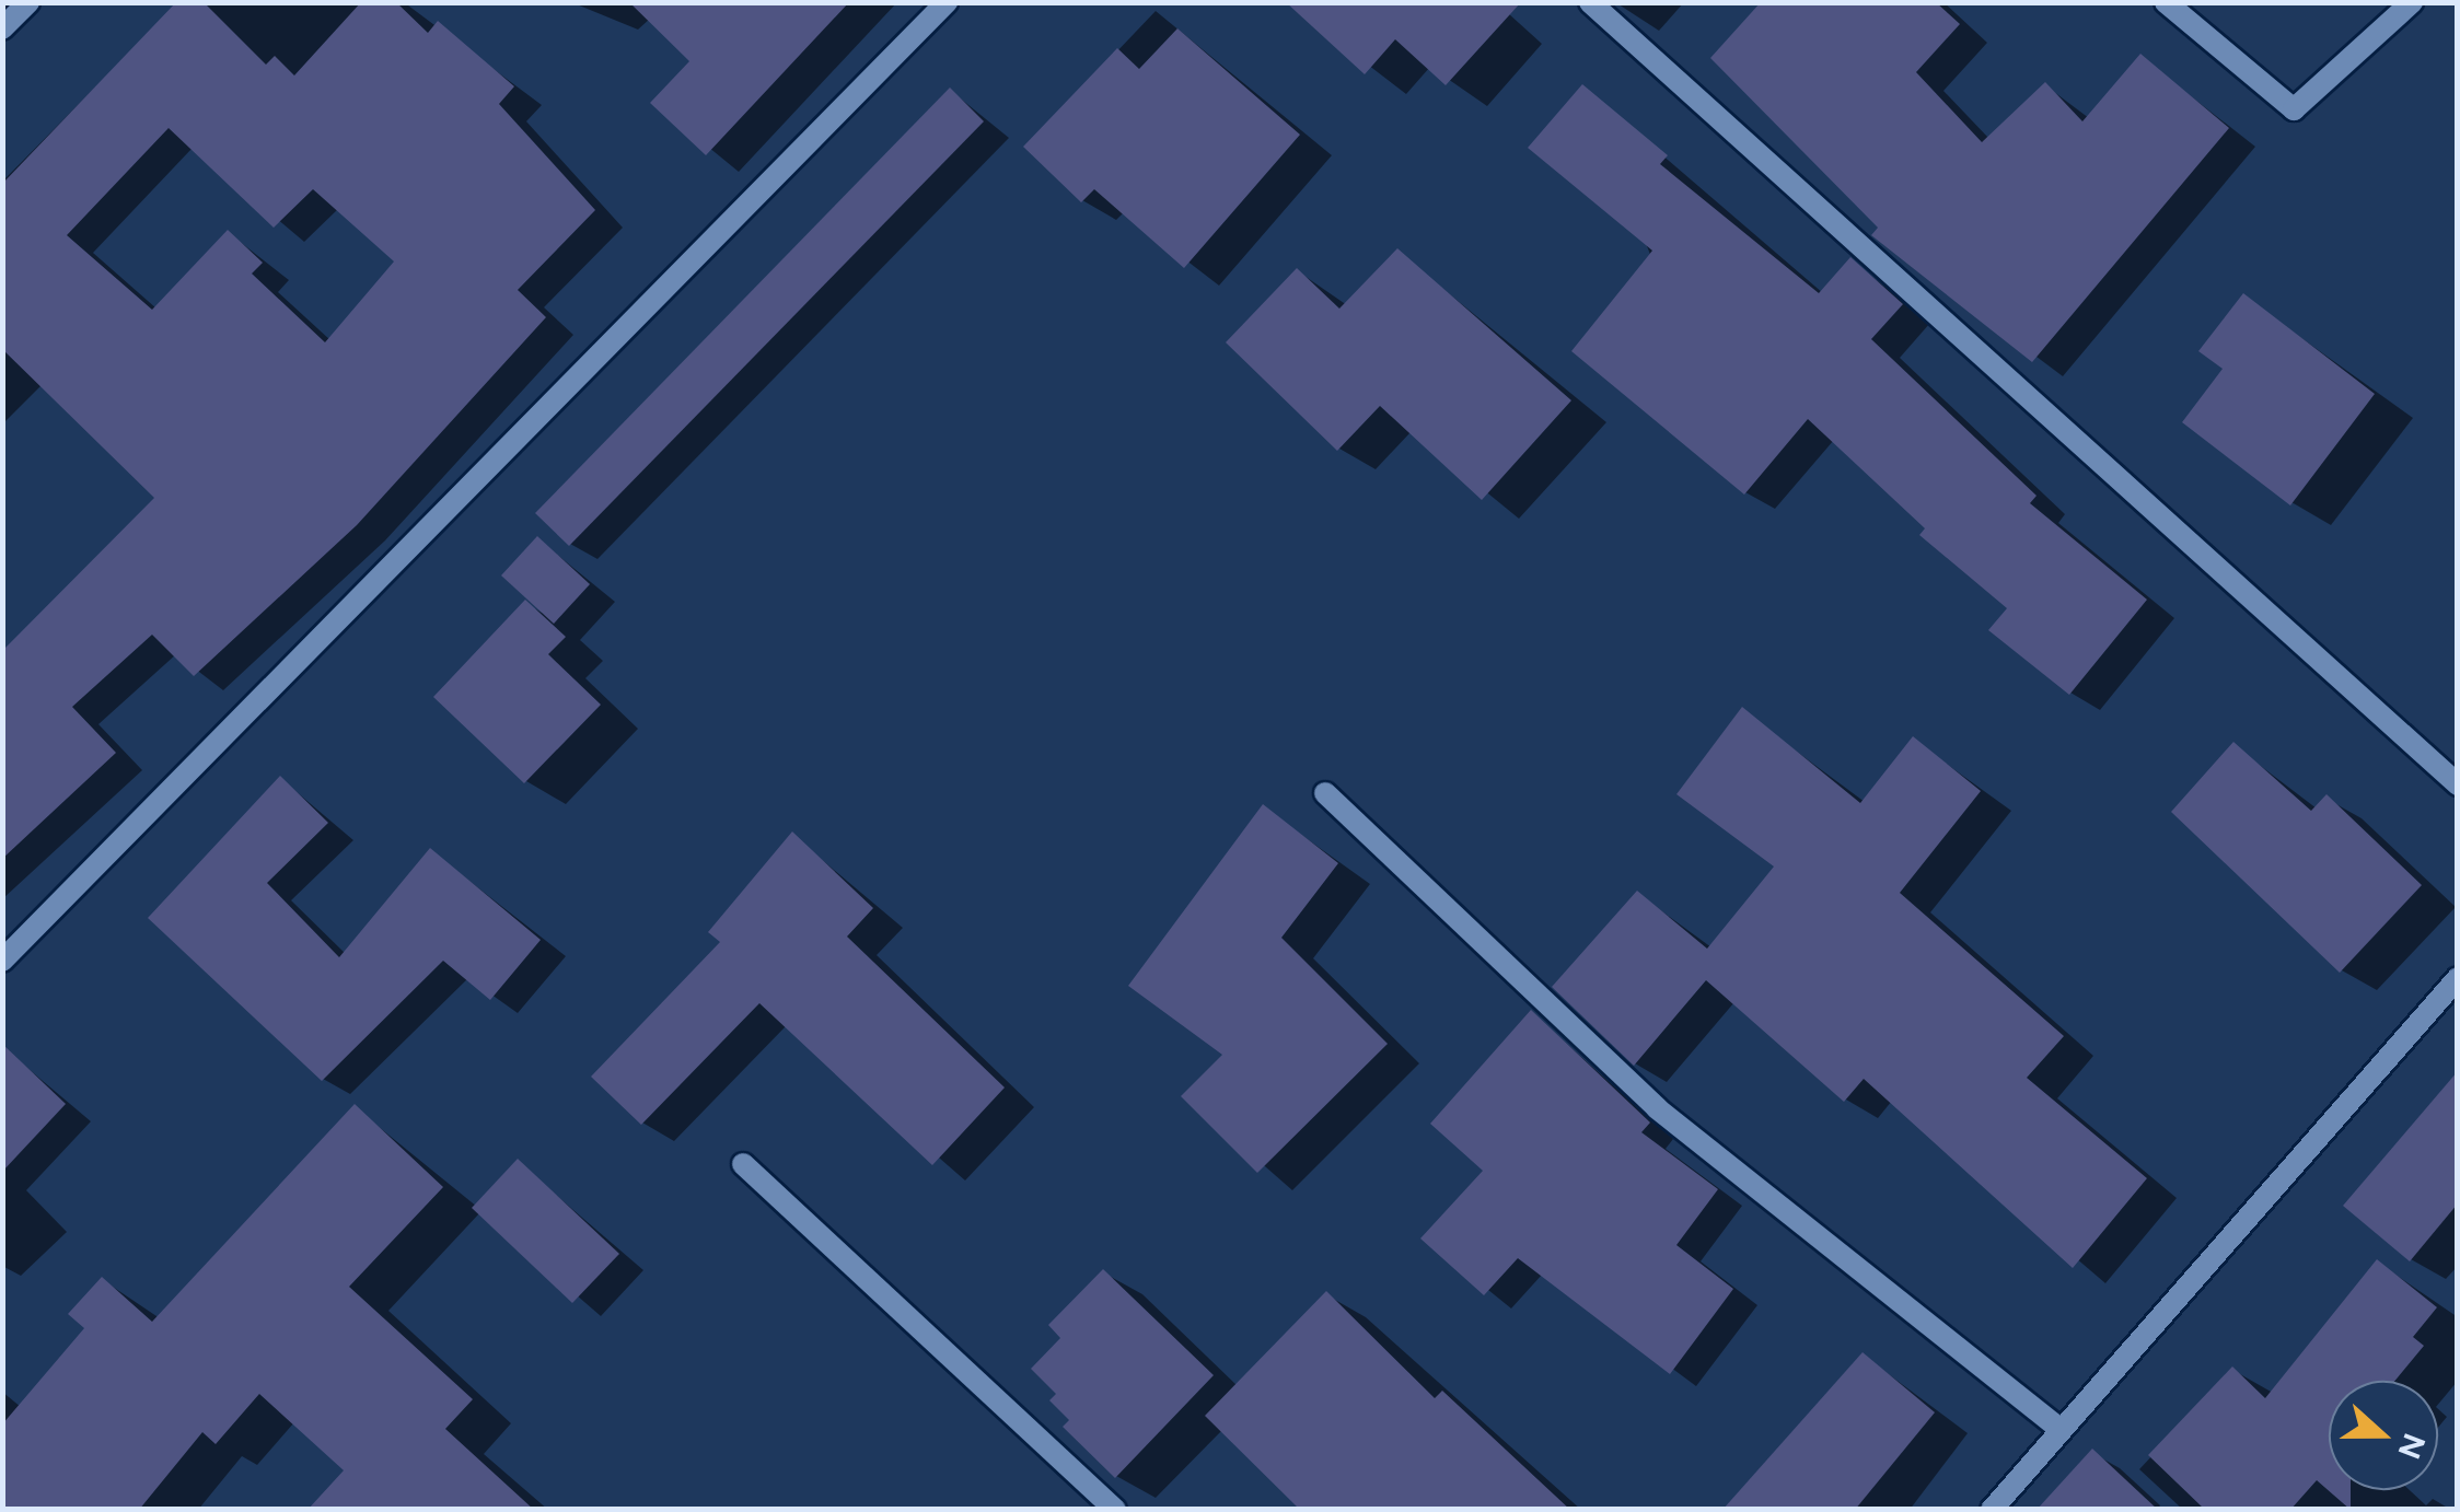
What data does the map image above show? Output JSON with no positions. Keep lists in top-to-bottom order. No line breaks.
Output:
{"north":"right"}
